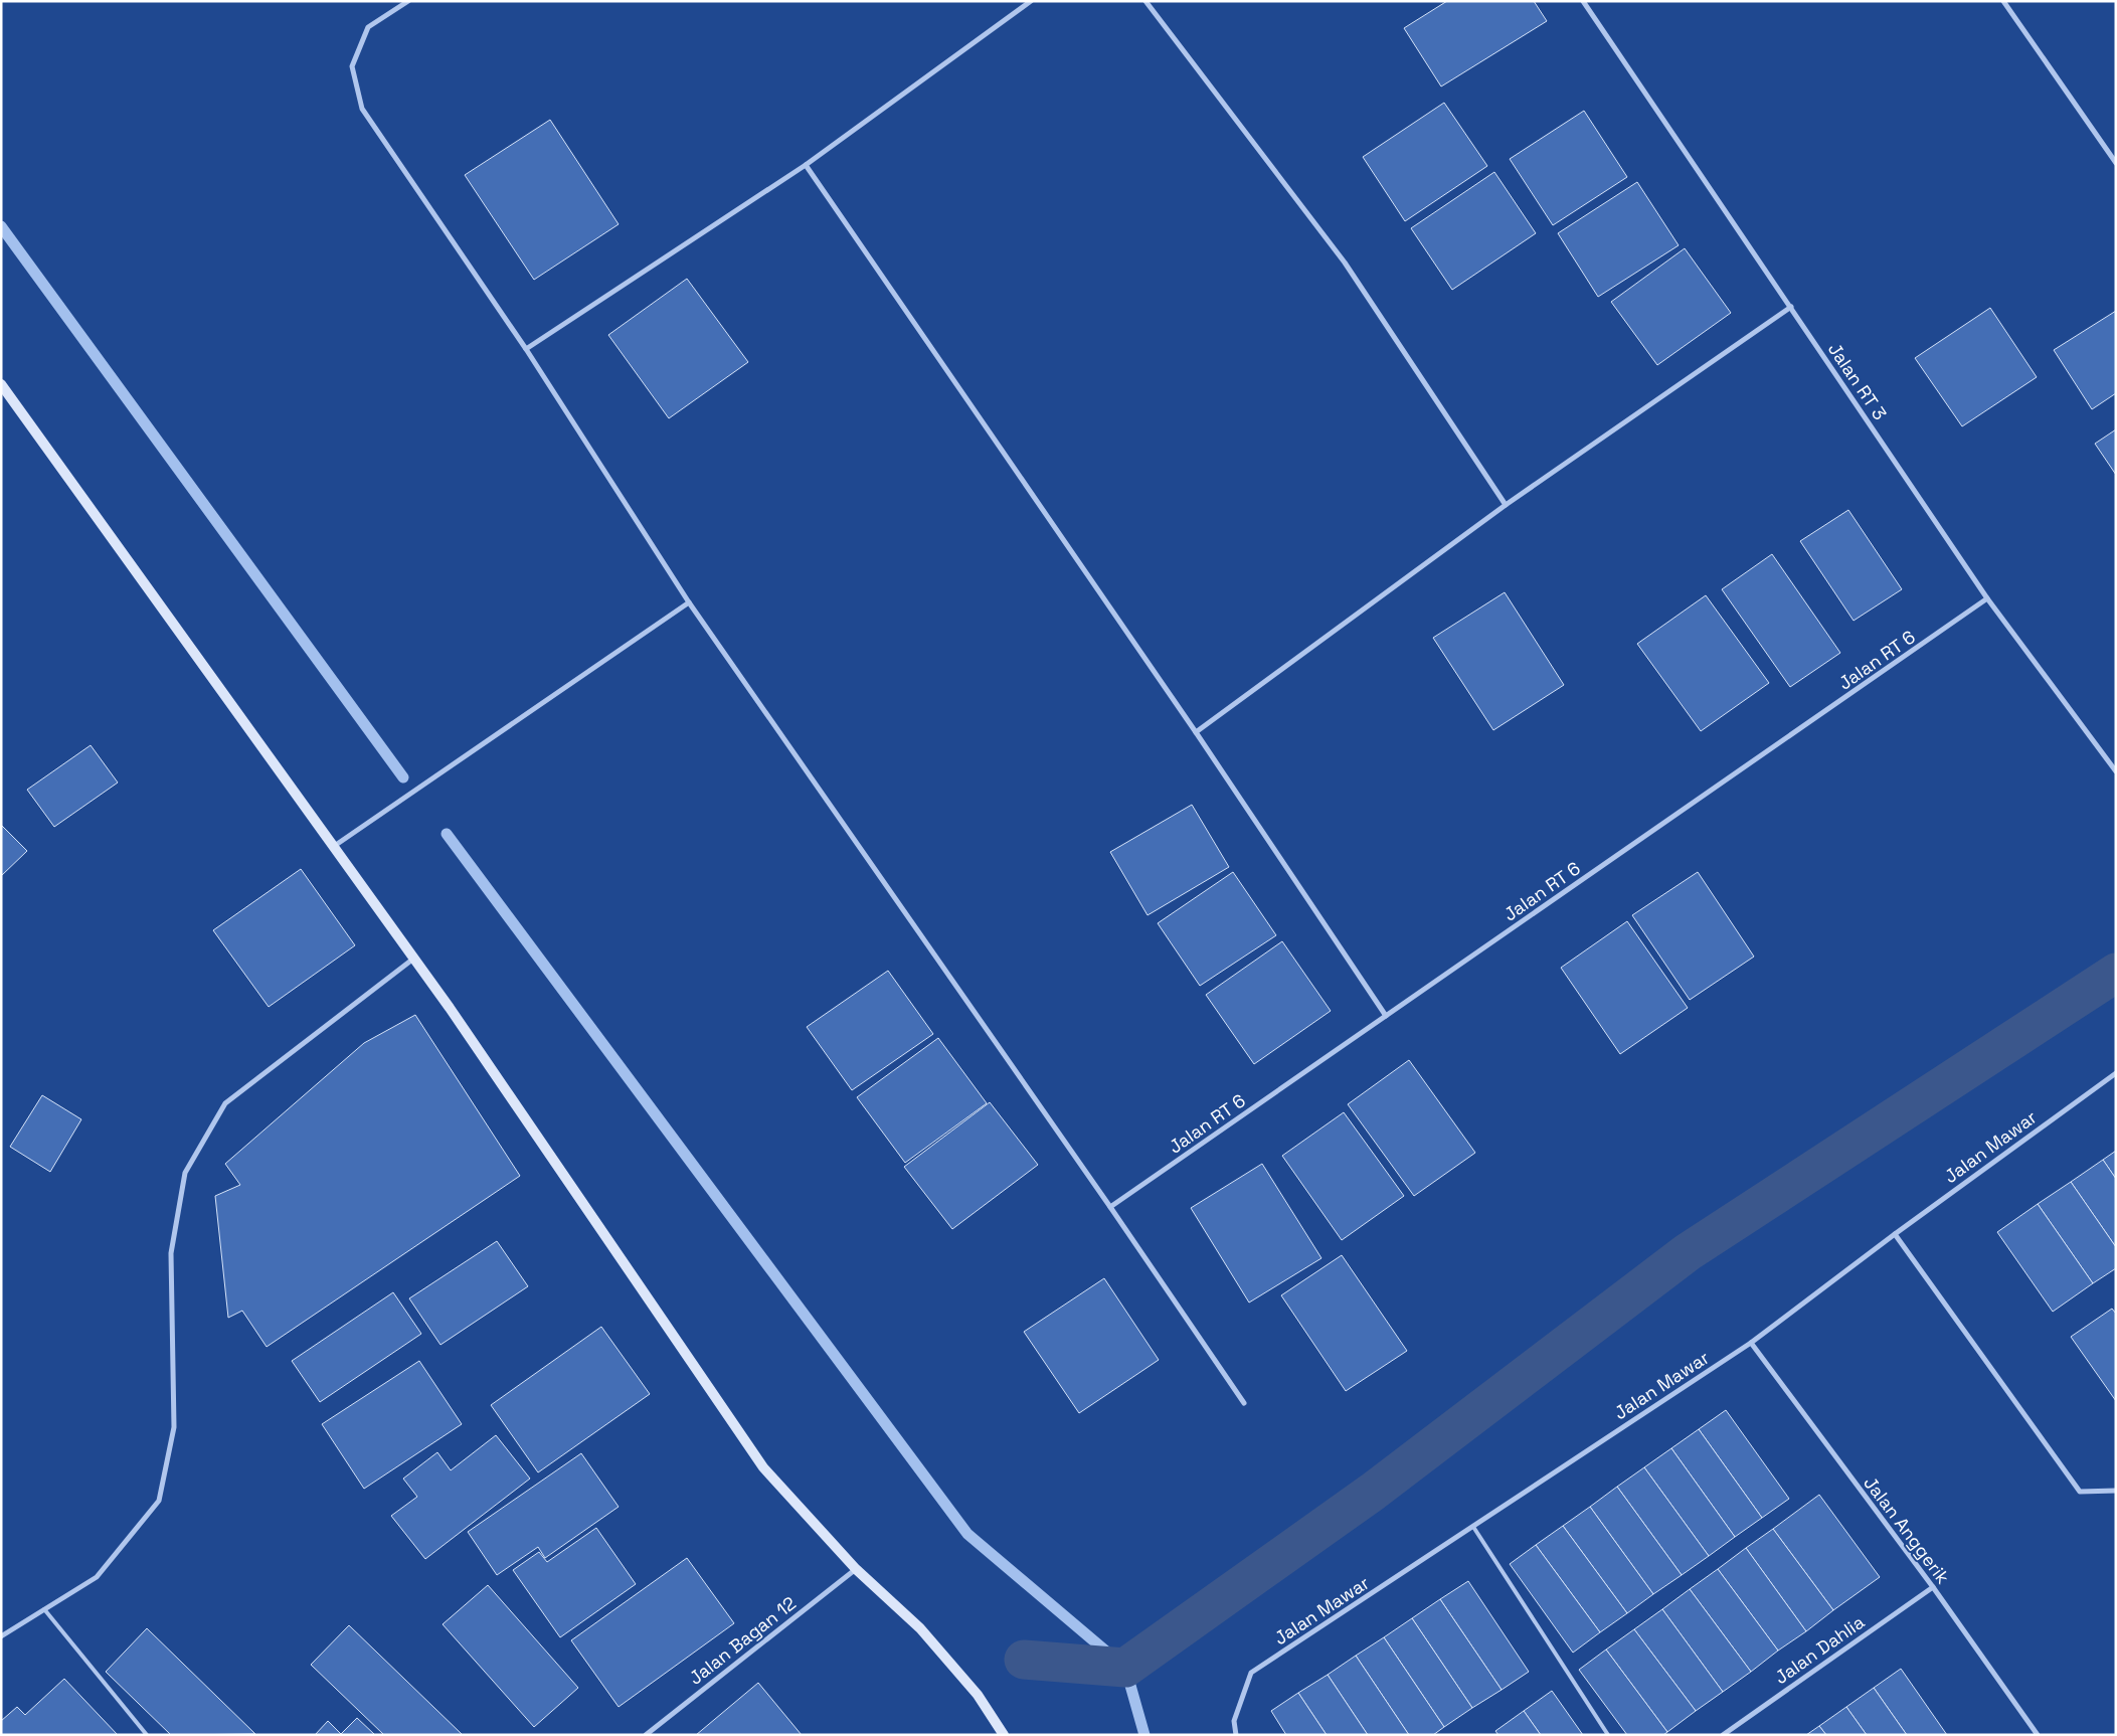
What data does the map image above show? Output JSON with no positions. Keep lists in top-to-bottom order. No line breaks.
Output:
{"streets":{"street":["Jalan RT 3","Jalan RT 6","Jalan Mawar","Jalan Anggerik","Jalan Bagan 12","Jalan Dahlia"]},"crossings":[["Jalan RT 3","Jalan RT 6"],["Jalan Mawar","Jalan Anggerik"],["Jalan Anggerik","Jalan Dahlia"]]}
